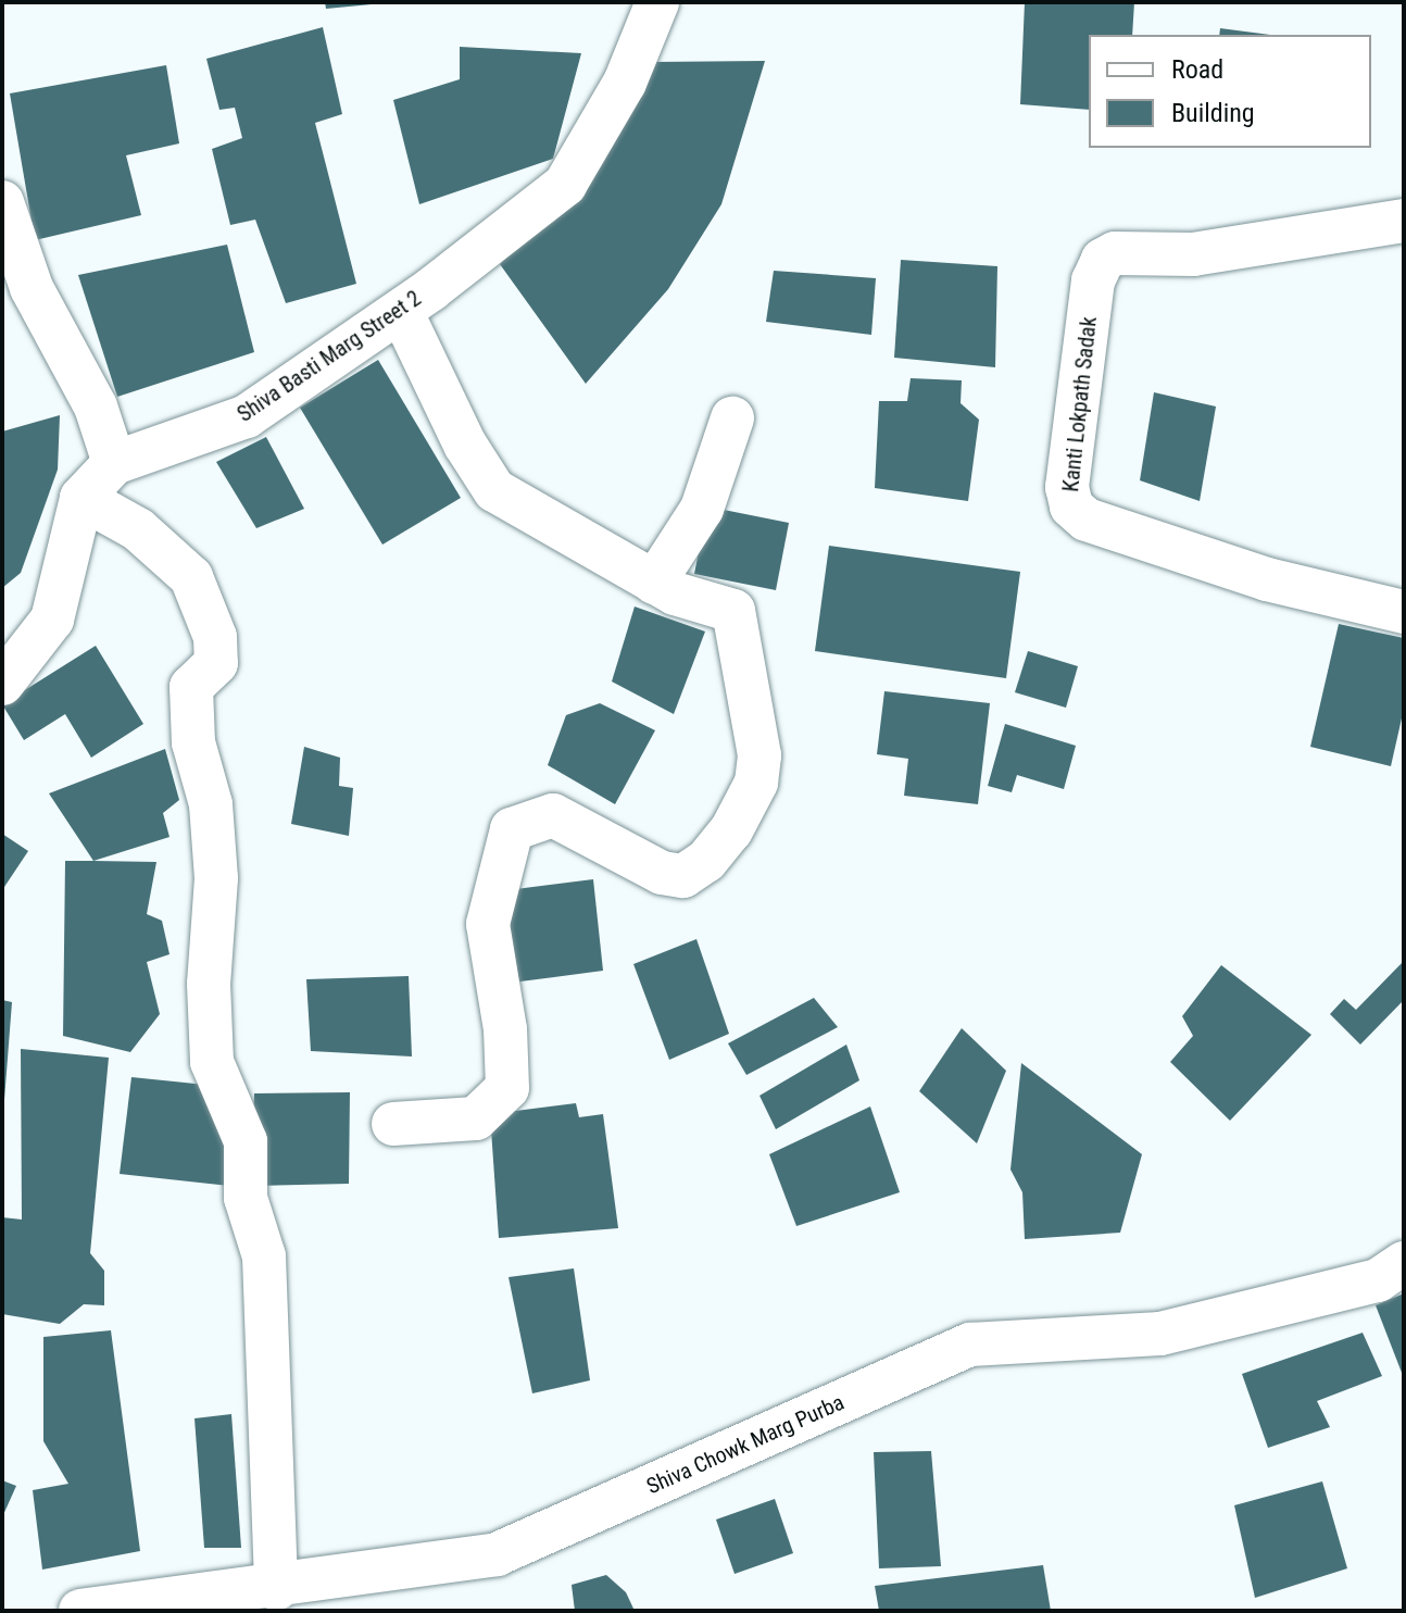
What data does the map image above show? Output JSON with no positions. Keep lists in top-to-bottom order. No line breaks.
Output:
{"streets":{"street":["Shiva Basti Marg Street 2","Kanti Lokpath Sadak","Shiva Chowk Marg Purba"]},"legend":["Road","Building"]}
